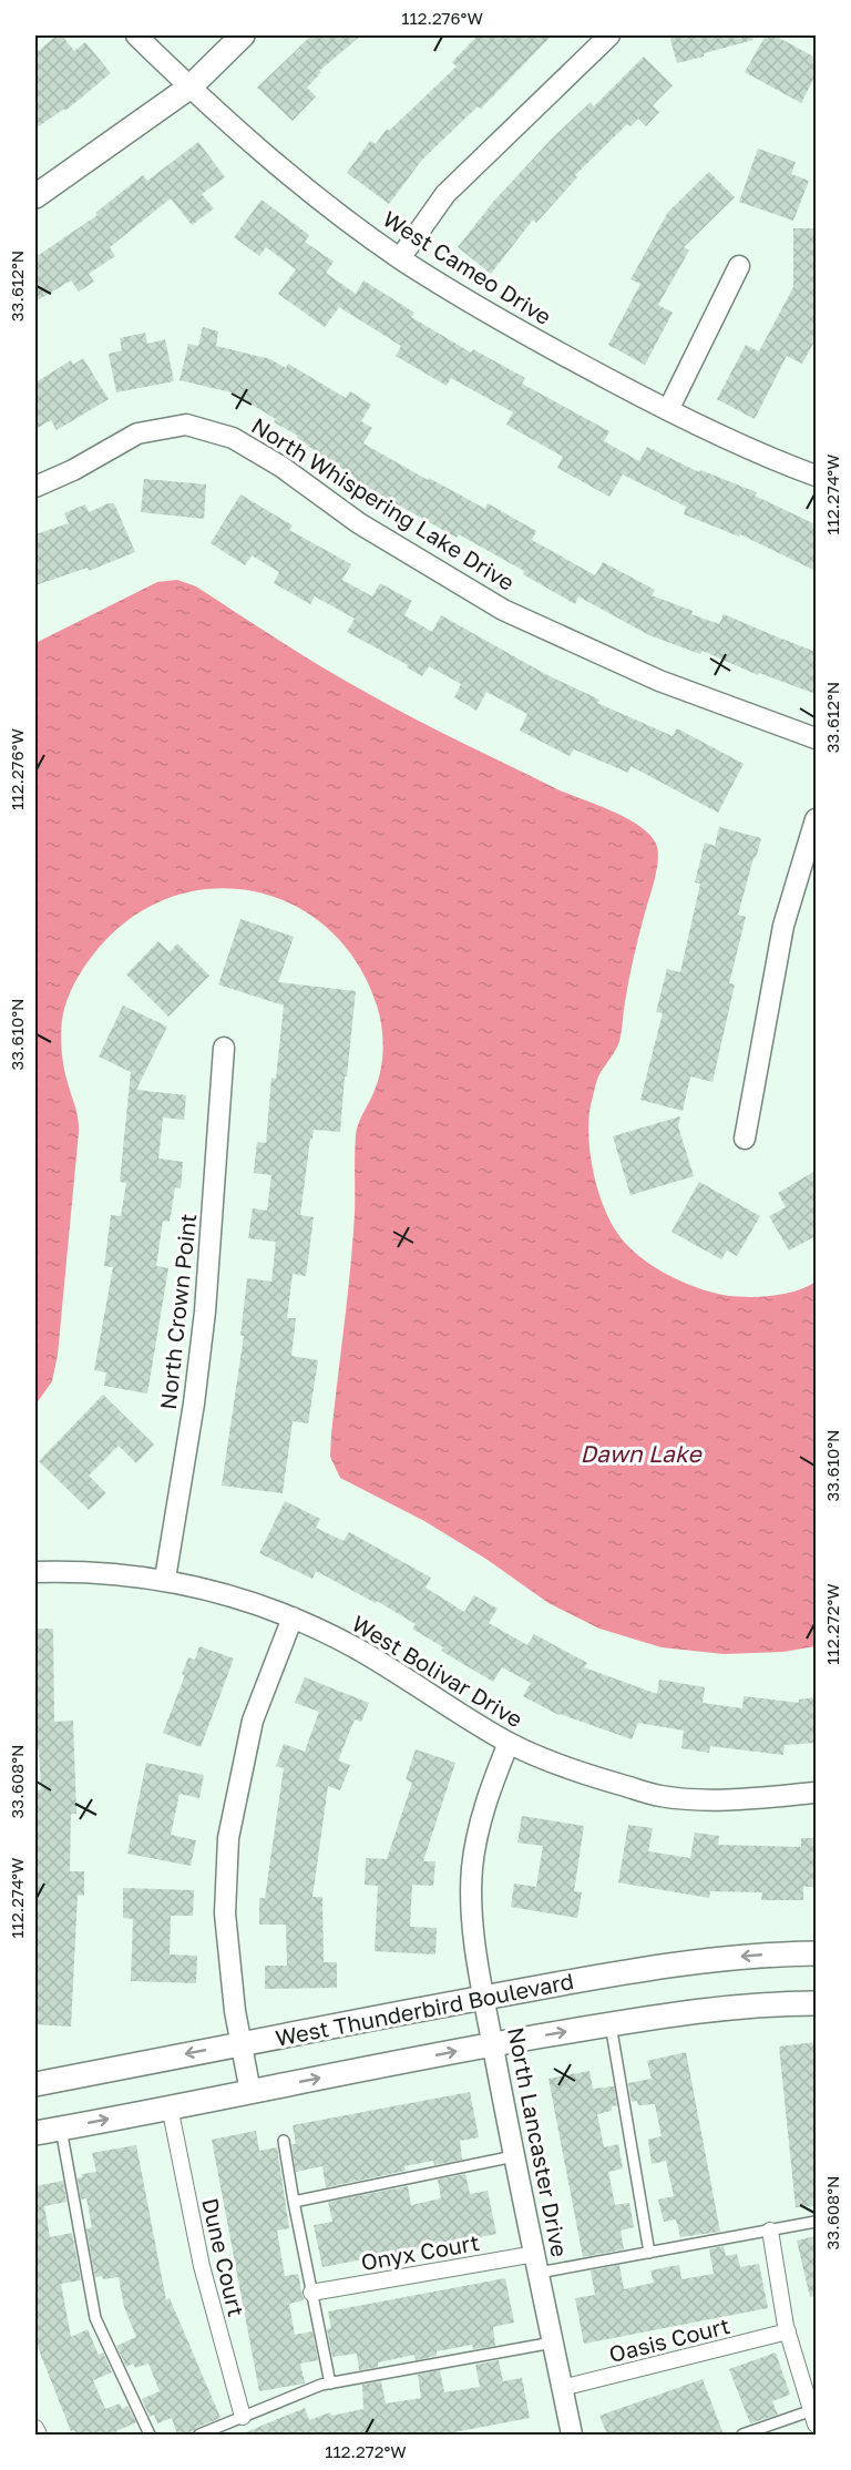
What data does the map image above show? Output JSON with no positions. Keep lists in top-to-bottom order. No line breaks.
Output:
{"streets":{"street":["West Cameo Drive","North Whispering Lake Drive","North Crown Point","West Bolivar Drive","West Thunderbird Boulevard","North Lancaster Drive","Onyx Court","Dune Court","Oasis Court"]},"crossings":[["North Crown Point","West Bolivar Drive"],["West Bolivar Drive","North Lancaster Drive"],["West Thunderbird Boulevard","North Lancaster Drive"],["North Lancaster Drive","Onyx Court"],["North Lancaster Drive","Oasis Court"]],"water":["Dawn Lake"],"coordinates":["112.276°W","33.612°N","112.274°W","33.610°N","112.272°W","33.608°N"]}
